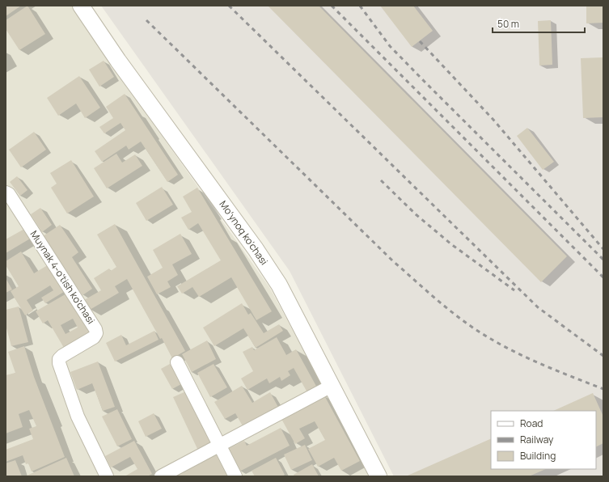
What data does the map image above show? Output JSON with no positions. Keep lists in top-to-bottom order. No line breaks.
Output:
{"streets":{"street":["Moʻynoq ko'chasi","Muynak 4-o'tish ko'chasi"]},"legend":["Road","Railway","Building"],"scale_bar":"50 m"}
